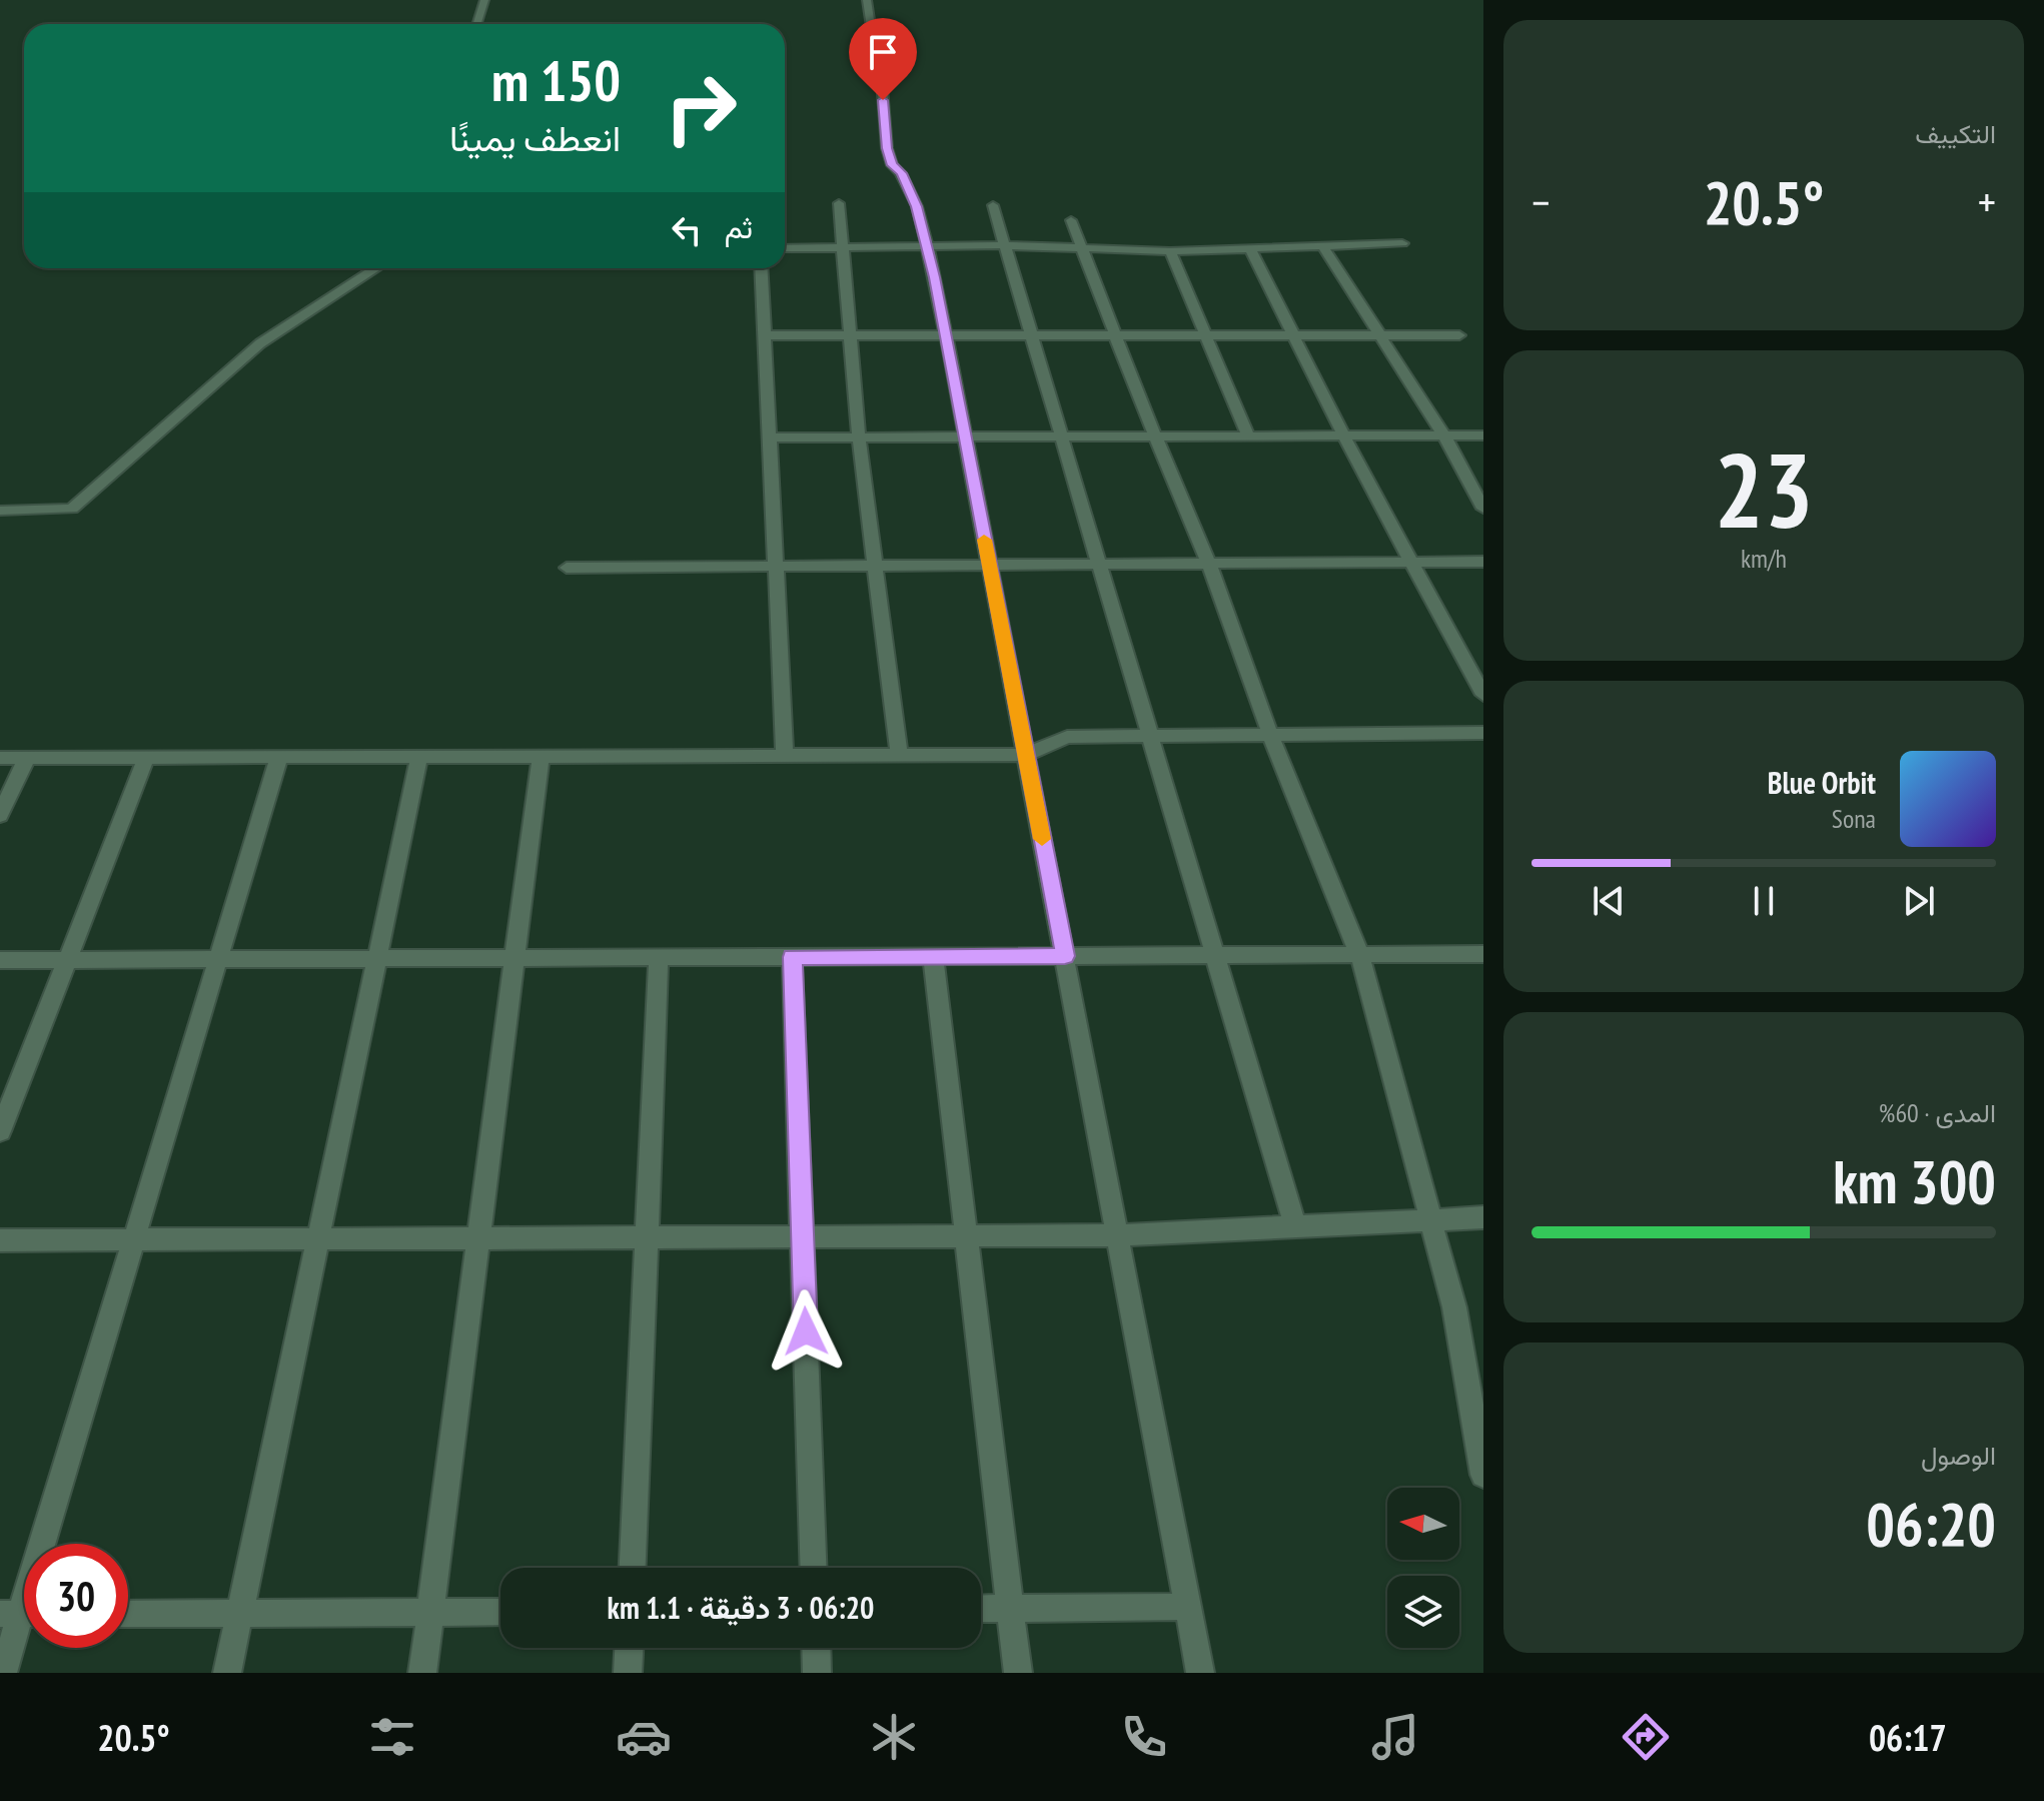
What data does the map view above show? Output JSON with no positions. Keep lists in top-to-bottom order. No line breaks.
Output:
{"north":"left","page":{"tile":["التكييف",["23","km/h"],["المدى · 60%","300 km"],["الوصول","06:20"]],"turn":["150 m","انعطف يمينًا"],"heat":["−","20.5°","+"],"then":"ثم","song":["Blue Orbit","Sona"],"limit":"30","trip":"06:20 · 3 دقيقة · 1.1 km","tabs":["06:17","20.5°"]}}
